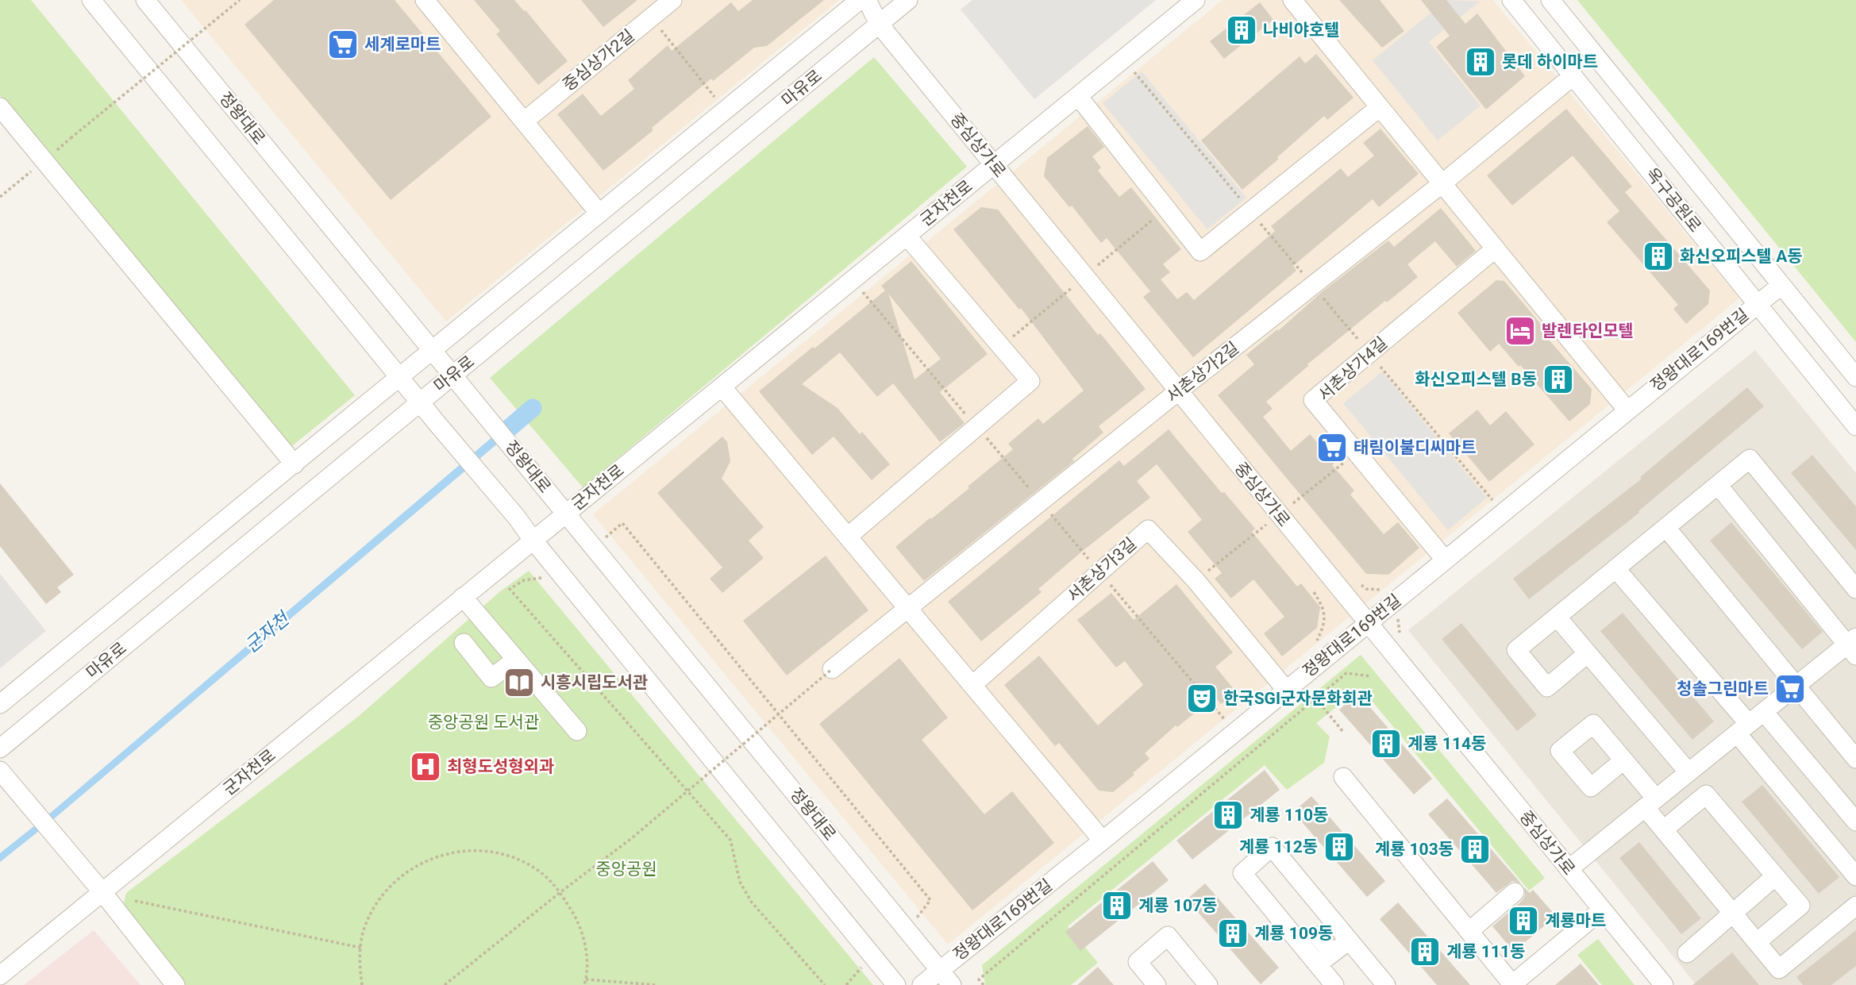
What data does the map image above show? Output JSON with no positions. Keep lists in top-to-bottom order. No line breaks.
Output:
{"streets":{"street":["중심상가2길","마유로","정왕대로","중심상가로","옥구공원로","군자천로","정왕대로169번길","서촌상가4길","서촌상가2길","서촌상가3길"]},"crossings":[["마유로","정왕대로"],["마유로","중심상가로"],["정왕대로","군자천로"],["정왕대로","정왕대로169번길"],["중심상가로","군자천로"],["중심상가로","정왕대로169번길"],["중심상가로","서촌상가2길"],["옥구공원로","정왕대로169번길"],["옥구공원로","서촌상가2길"],["정왕대로169번길","서촌상가4길"],["정왕대로169번길","서촌상가3길"]],"water":["군자천"],"parks":["중앙공원 도서관","중앙공원"],"places":{"building":["나비야호텔","롯데 하이마트","화신오피스텔 A동","화신오피스텔 B동","계룡 114동","계룡 110동","계룡 112동","계룡 103동","계룡 107동","계룡마트","계룡 109동","계룡 111동"],"supermarket":["세계로마트","태림이불디씨마트","청솔그린마트"],"hotel":["발렌타인모텔"],"library":["시흥시립도서관"],"theatre":["한국SGI군자문화회관"],"hospital":["최형도성형외과"]}}
